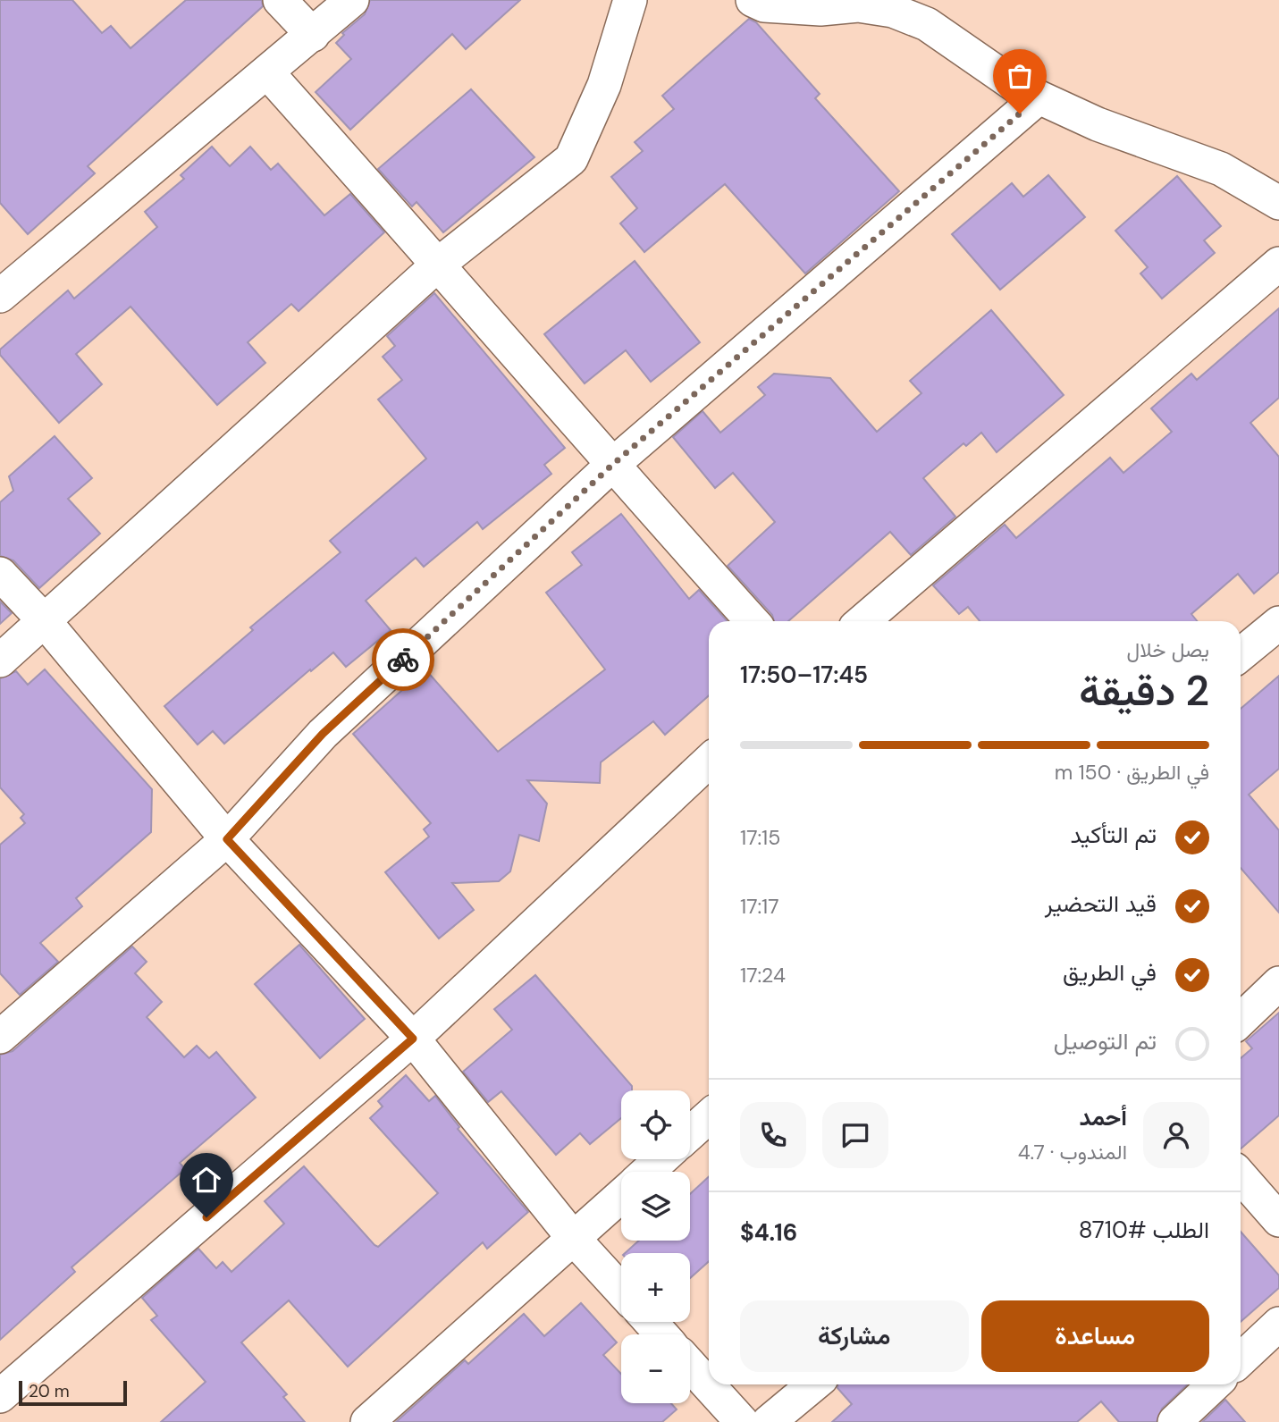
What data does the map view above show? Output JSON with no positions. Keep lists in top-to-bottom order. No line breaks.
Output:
{"scale_bar":"20 m","page":{"heading":["2 دقيقة","يصل خلال","17:45–17:50"],"panel":["أحمد","المندوب · 4.7","الطلب #8710","$4.16"],"bar":"في الطريق · 150 m","list":[["تم التأكيد","17:15"],["قيد التحضير","17:17"],["في الطريق","17:24"],"تم التوصيل"],"map_buttons":["+","−"],"buttons":["مساعدة","مشاركة"],"scale":"20 m"}}
